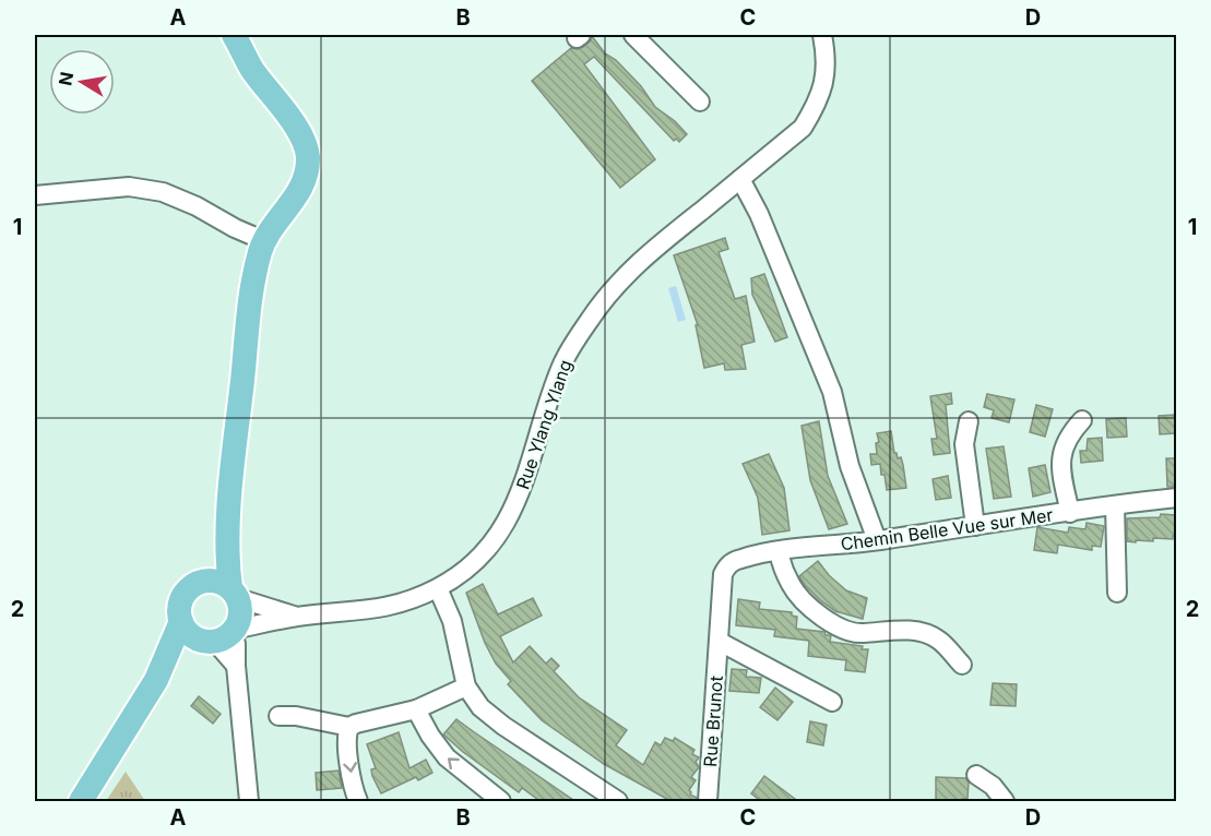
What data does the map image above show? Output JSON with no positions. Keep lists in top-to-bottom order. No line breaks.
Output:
{"streets":{"street":["Rue Ylang Ylang","Chemin Belle Vue sur Mer","Rue Brunot"]},"crossings":[["Chemin Belle Vue sur Mer","Rue Brunot"]],"north":"left","grid":{"columns":["A","B","C","D"],"rows":["1","2"]}}
